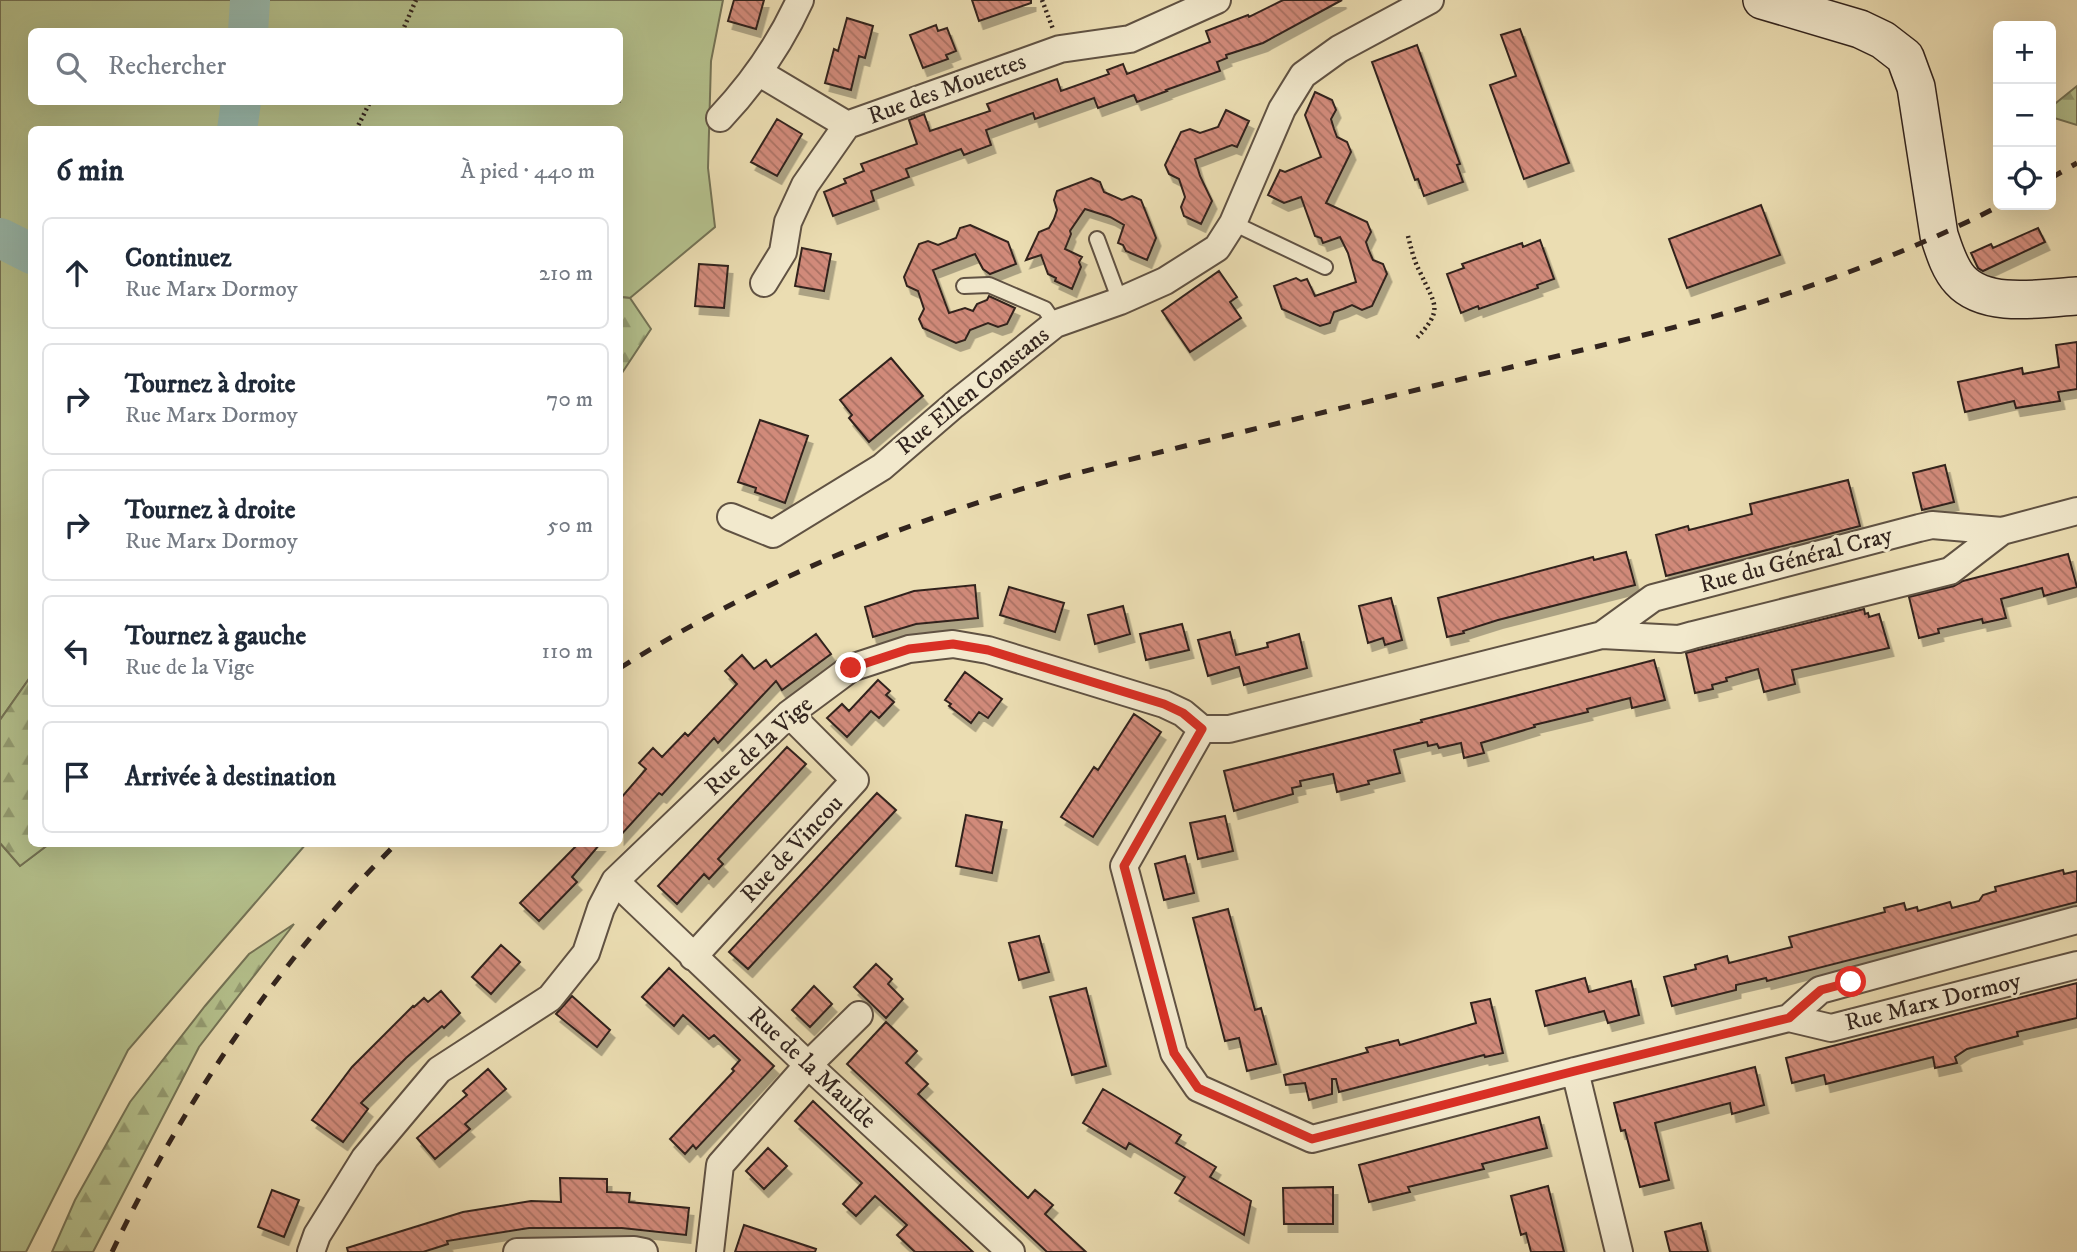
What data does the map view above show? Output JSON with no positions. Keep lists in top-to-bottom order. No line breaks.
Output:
{"streets":{"street":["Rue des Mouettes","Rue Ellen Constans","Rue du Général Cray","Rue de la Vige","Rue de Vincou","Rue Marx Dormoy","Rue de la Maulde"]},"crossings":[["Rue du Général Cray","Rue de la Vige"],["Rue du Général Cray","Rue Marx Dormoy"],["Rue de la Vige","Rue de Vincou"],["Rue de la Vige","Rue Marx Dormoy"],["Rue de la Vige","Rue de la Maulde"],["Rue de Vincou","Rue de la Maulde"]],"page":{"map_buttons":["+","−"],"search":"Rechercher","heading":["6 min","À pied · 440 m"],"list":[["Continuez","Rue Marx Dormoy","210 m"],["Tournez à droite","Rue Marx Dormoy","70 m"],["Tournez à droite","Rue Marx Dormoy","50 m"],["Tournez à gauche","Rue de la Vige","110 m"],"Arrivée à destination"]}}
